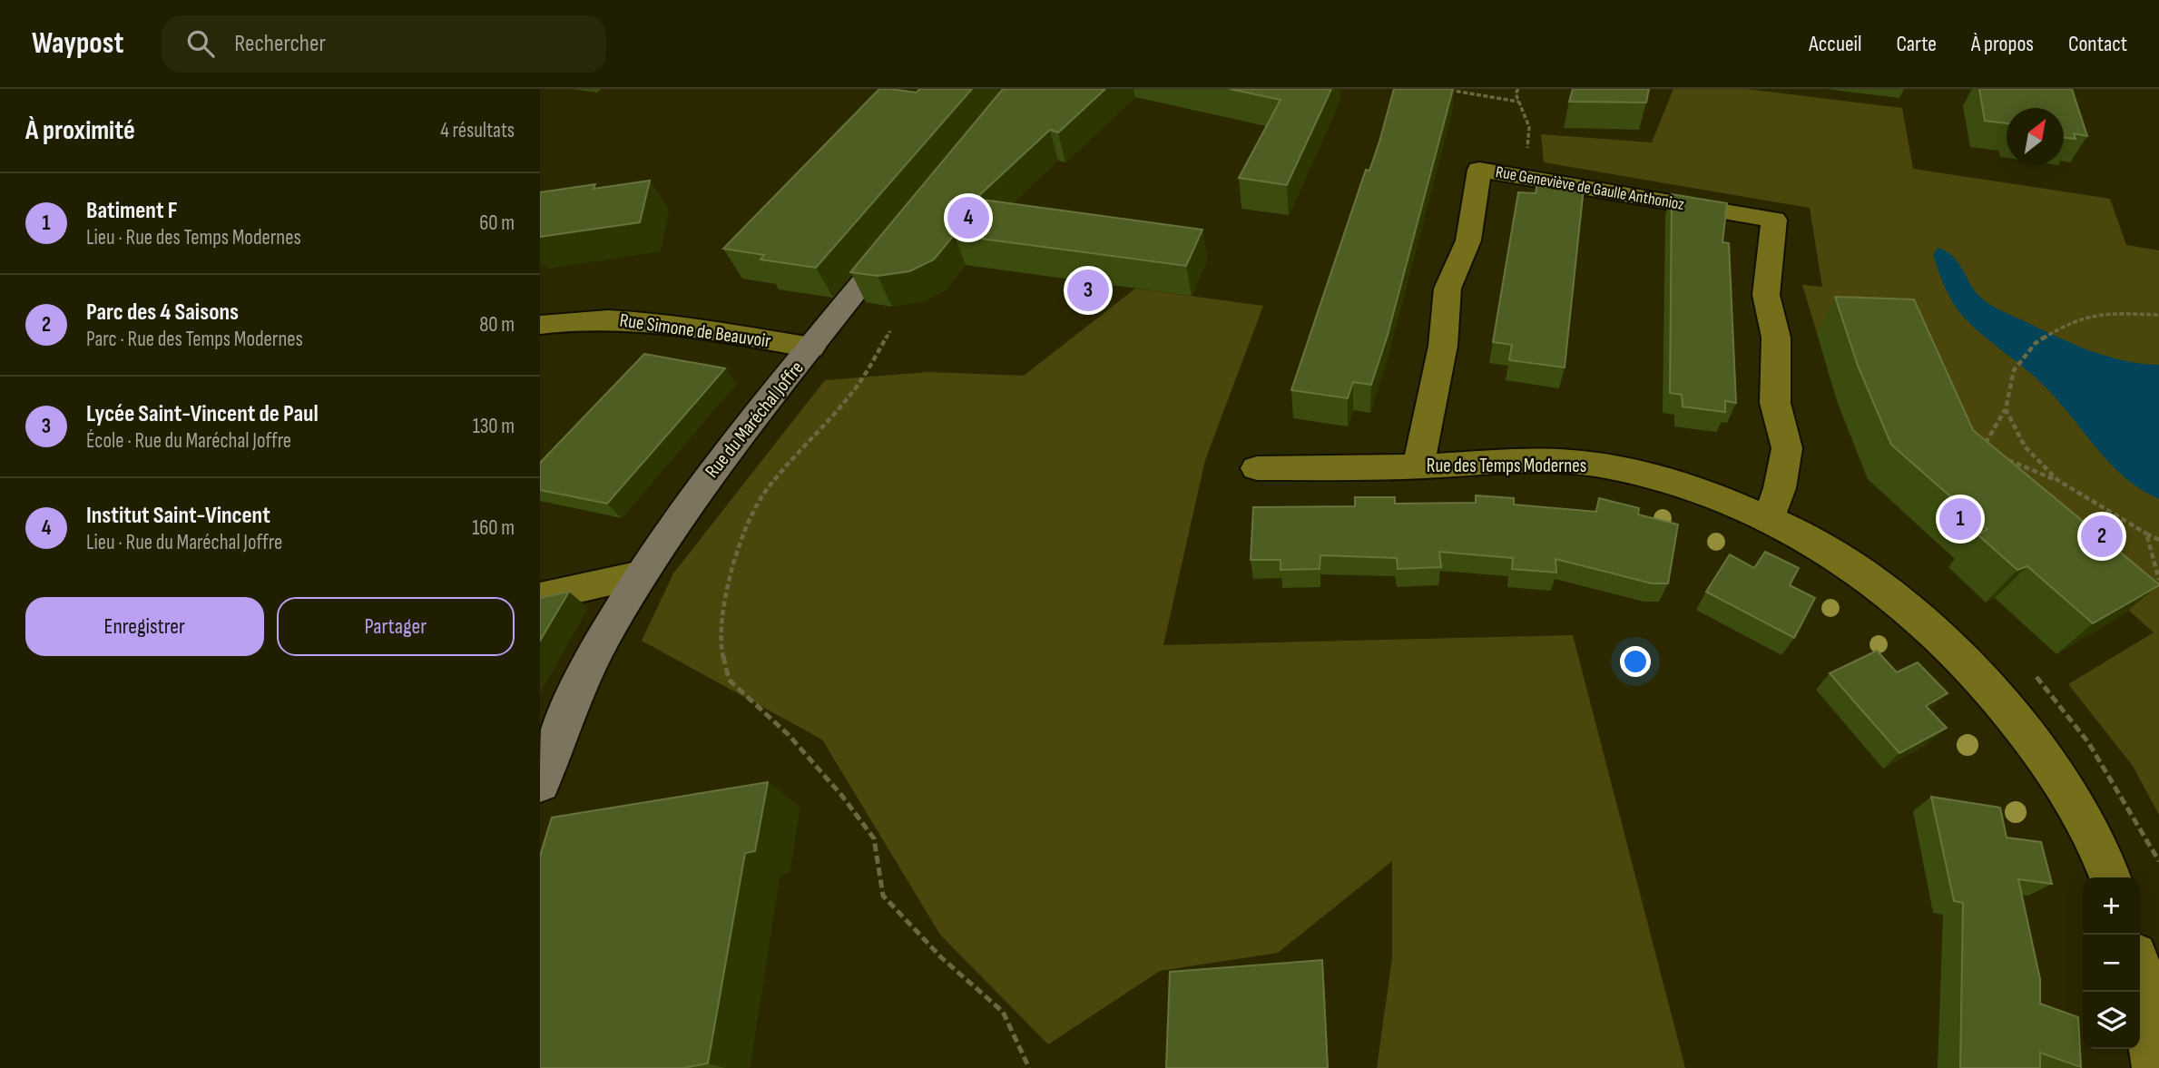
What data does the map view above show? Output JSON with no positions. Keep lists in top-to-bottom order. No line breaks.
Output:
{"streets":{"street":["Rue Geneviève de Gaulle Anthonioz","Rue Simone de Beauvoir","Rue du Maréchal Joffre","Rue des Temps Modernes"]},"crossings":[["Rue Geneviève de Gaulle Anthonioz","Rue des Temps Modernes"],["Rue Simone de Beauvoir","Rue du Maréchal Joffre"]],"north":"top right","page":{"header":"Waypost","search":"Rechercher","nav":["Accueil","Carte","À propos","Contact"],"heading":["À proximité","4 résultats"],"list":[{"mark":"1","name":"Batiment F","note":"Lieu · Rue des Temps Modernes","value":"60 m"},{"mark":"2","name":"Parc des 4 Saisons","note":"Parc · Rue des Temps Modernes","value":"80 m"},{"mark":"3","name":"Lycée Saint-Vincent de Paul","note":"École · Rue du Maréchal Joffre","value":"130 m"},{"mark":"4","name":"Institut Saint-Vincent","note":"Lieu · Rue du Maréchal Joffre","value":"160 m"}],"pins":["4","3","1","2"],"buttons":["Enregistrer","Partager"],"map_buttons":["+","−"]}}
